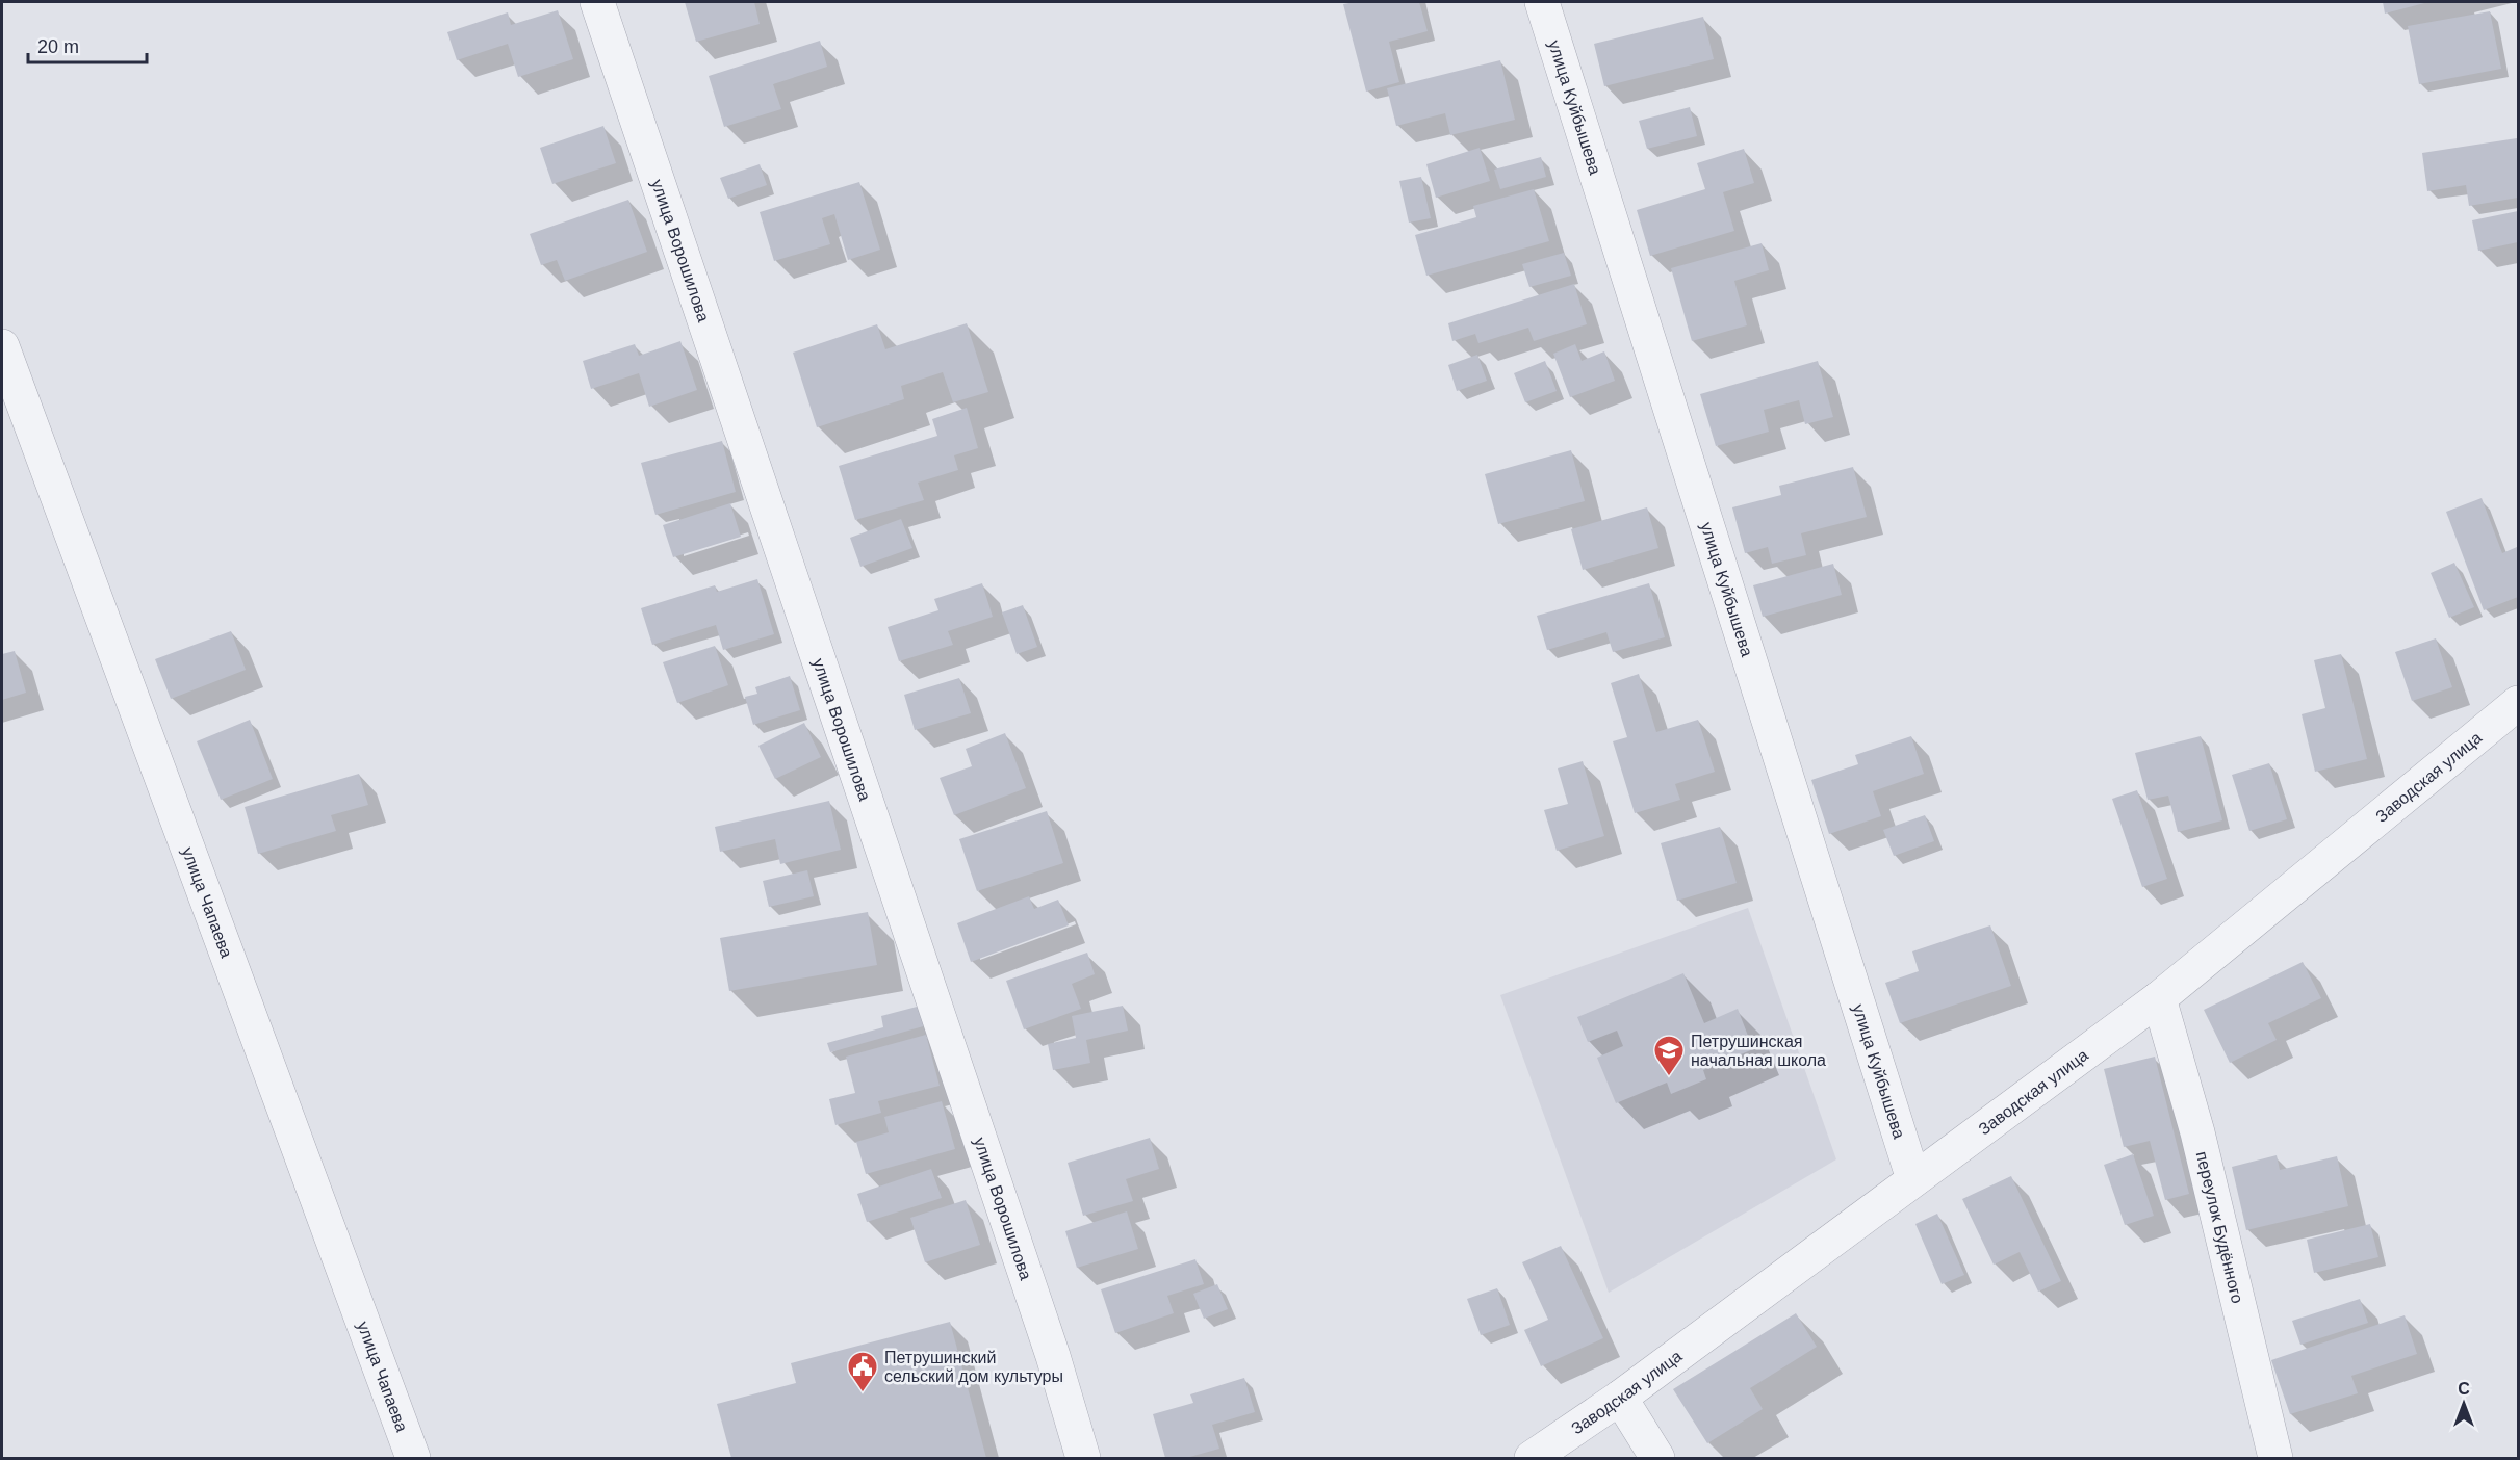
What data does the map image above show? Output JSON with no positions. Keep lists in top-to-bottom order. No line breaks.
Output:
{"streets":{"street":["улица Куйбышева","улица Ворошилова","Заводская улица","улица Чапаева","переулок Будённого"]},"crossings":[["улица Куйбышева","Заводская улица"],["Заводская улица","переулок Будённого"]],"places":{"school or university":["Петрушинская начальная школа"],"public building":["Петрушинский сельский дом культуры"]},"scale_bar":"20 m","north":"top"}
